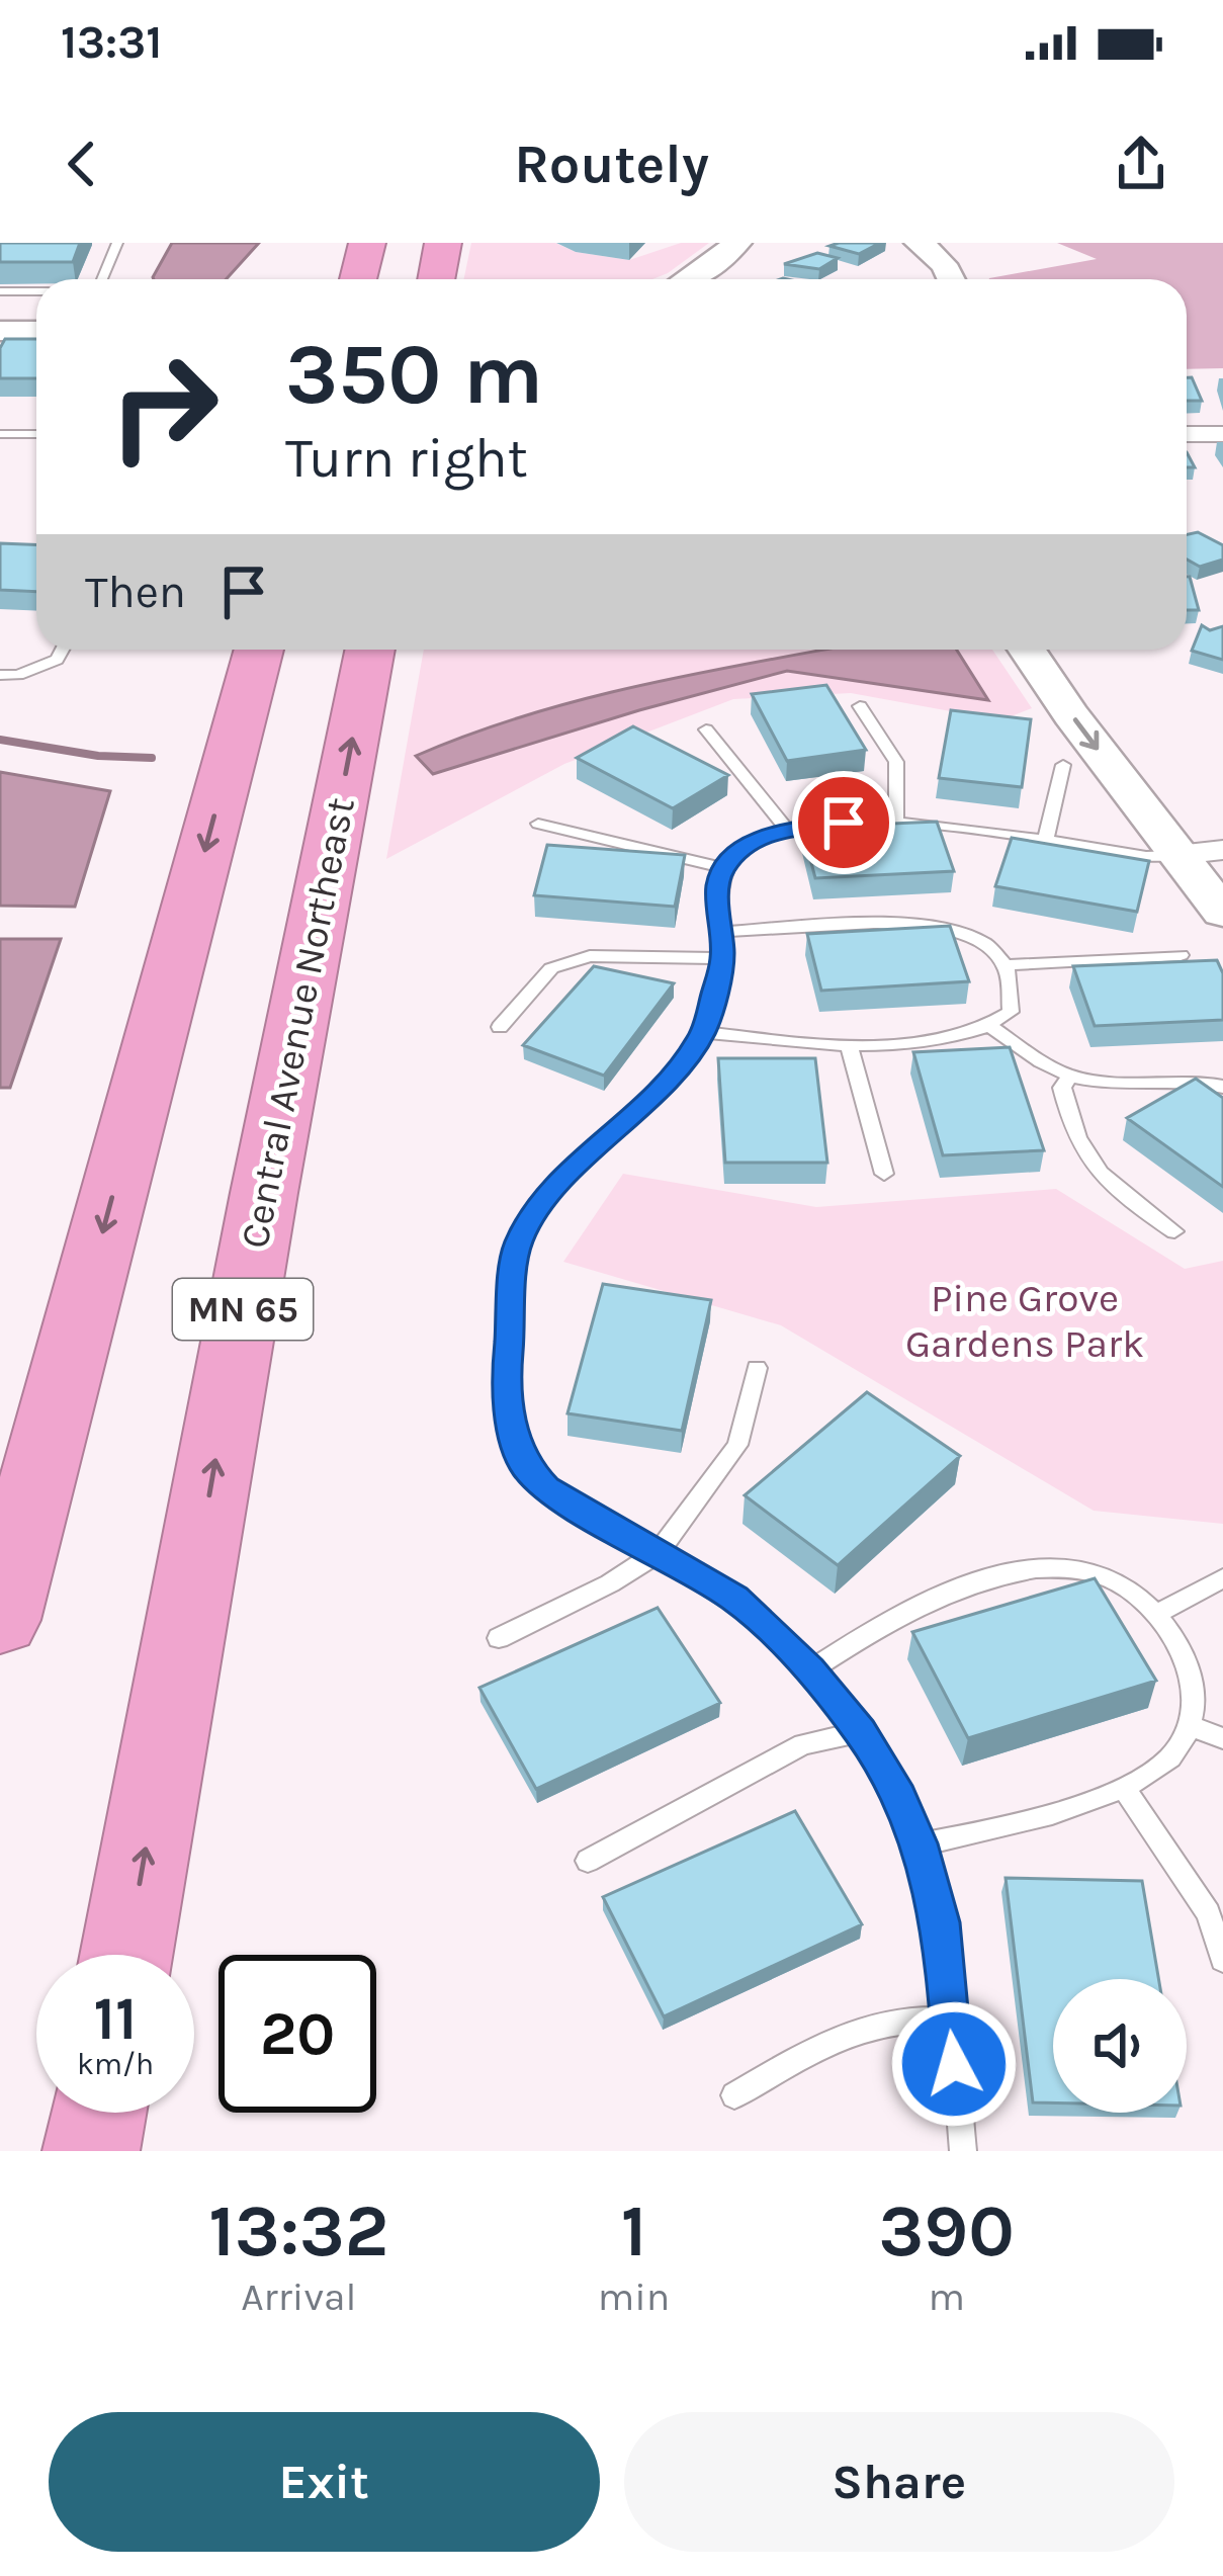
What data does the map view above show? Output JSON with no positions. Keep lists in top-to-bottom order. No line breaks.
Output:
{"streets":{"highway":["Central Avenue Northeast","MN 65"]},"parks":["Pine Grove Gardens Park"],"page":{"status":"13:31","header":"Routely","turn":["350 m","Turn right"],"then":"Then","speed":"11 km/h","limit":"20","eta":["13:32","Arrival","1","min","390","m"],"buttons":["Exit","Share"]}}
